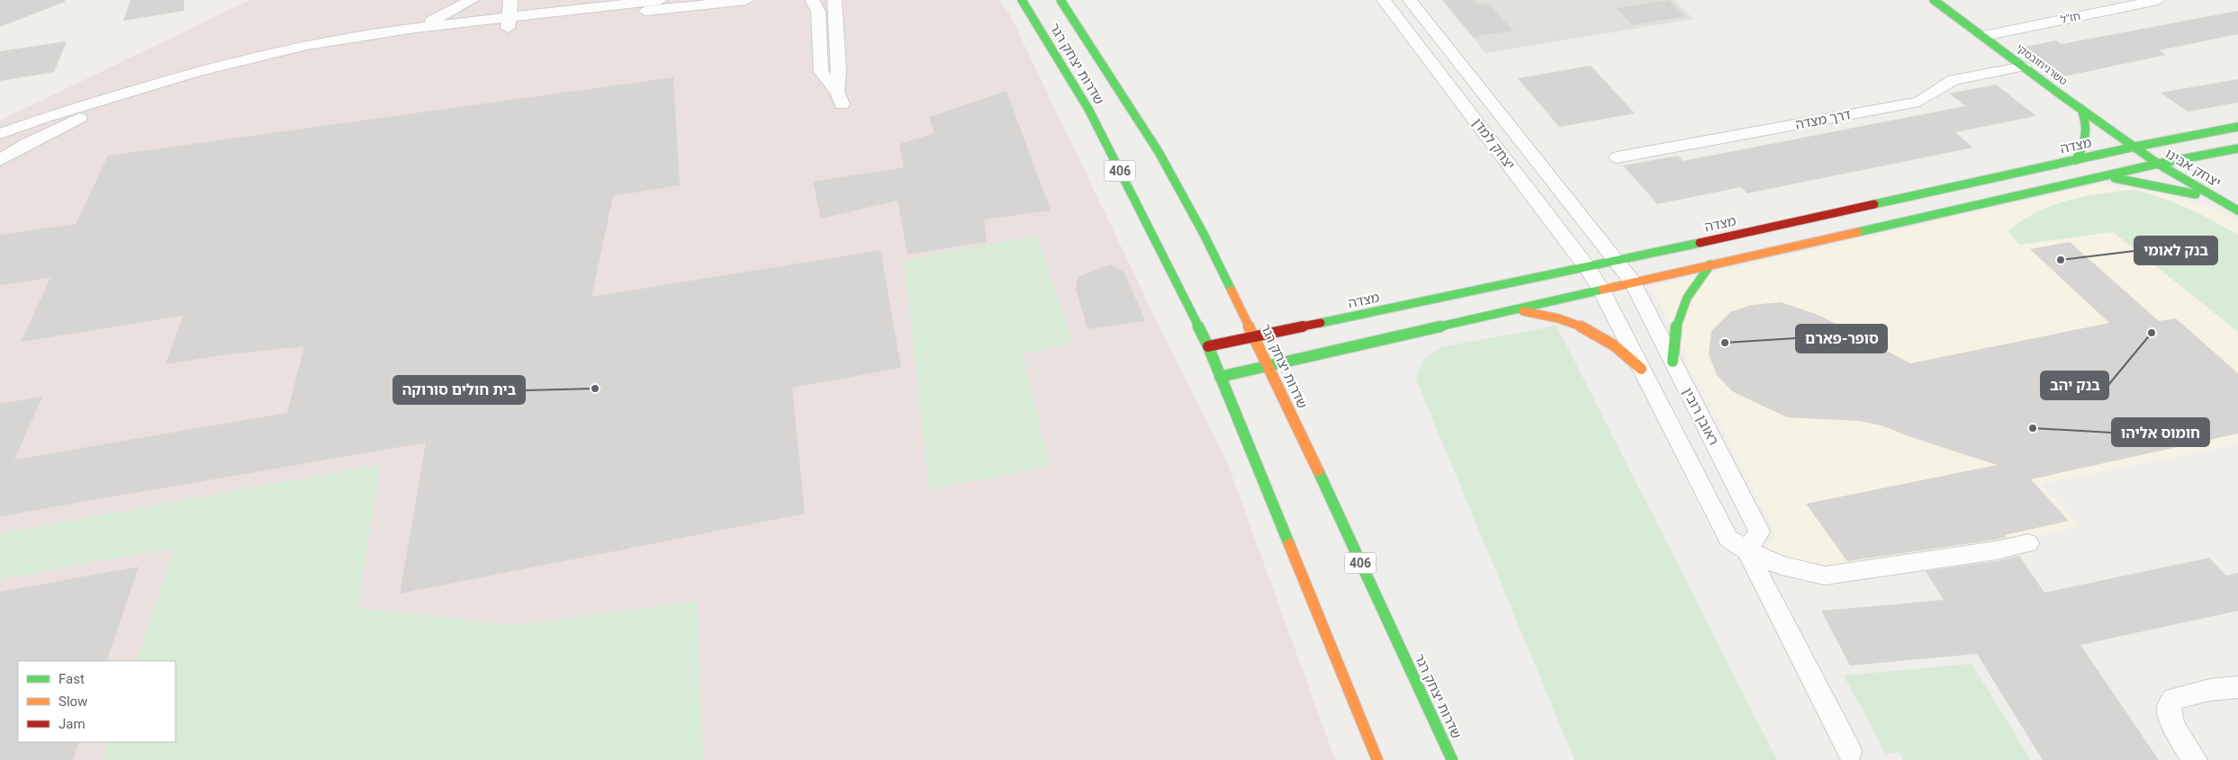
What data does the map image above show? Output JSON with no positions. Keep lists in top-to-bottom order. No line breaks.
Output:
{"streets":{"main road":["שדרות יצחק רגר","טשרניחובסקי","מצדה","יצחק אבינו","406"],"street":["חז\"ל","דרך מצדה","יצחק למדן","ראובן רובין"]},"crossings":[["חז\"ל","טשרניחובסקי"],["שדרות יצחק רגר","מצדה"],["טשרניחובסקי","דרך מצדה"],["טשרניחובסקי","מצדה"],["טשרניחובסקי","יצחק אבינו"],["יצחק למדן","מצדה"],["יצחק למדן","ראובן רובין"],["מצדה","יצחק אבינו"]],"places":["בנק לאומי","בנק יהב","סופר-פארם","בית חולים סורוקה","חומוס אליהו"],"legend":["Fast","Slow","Jam"]}
